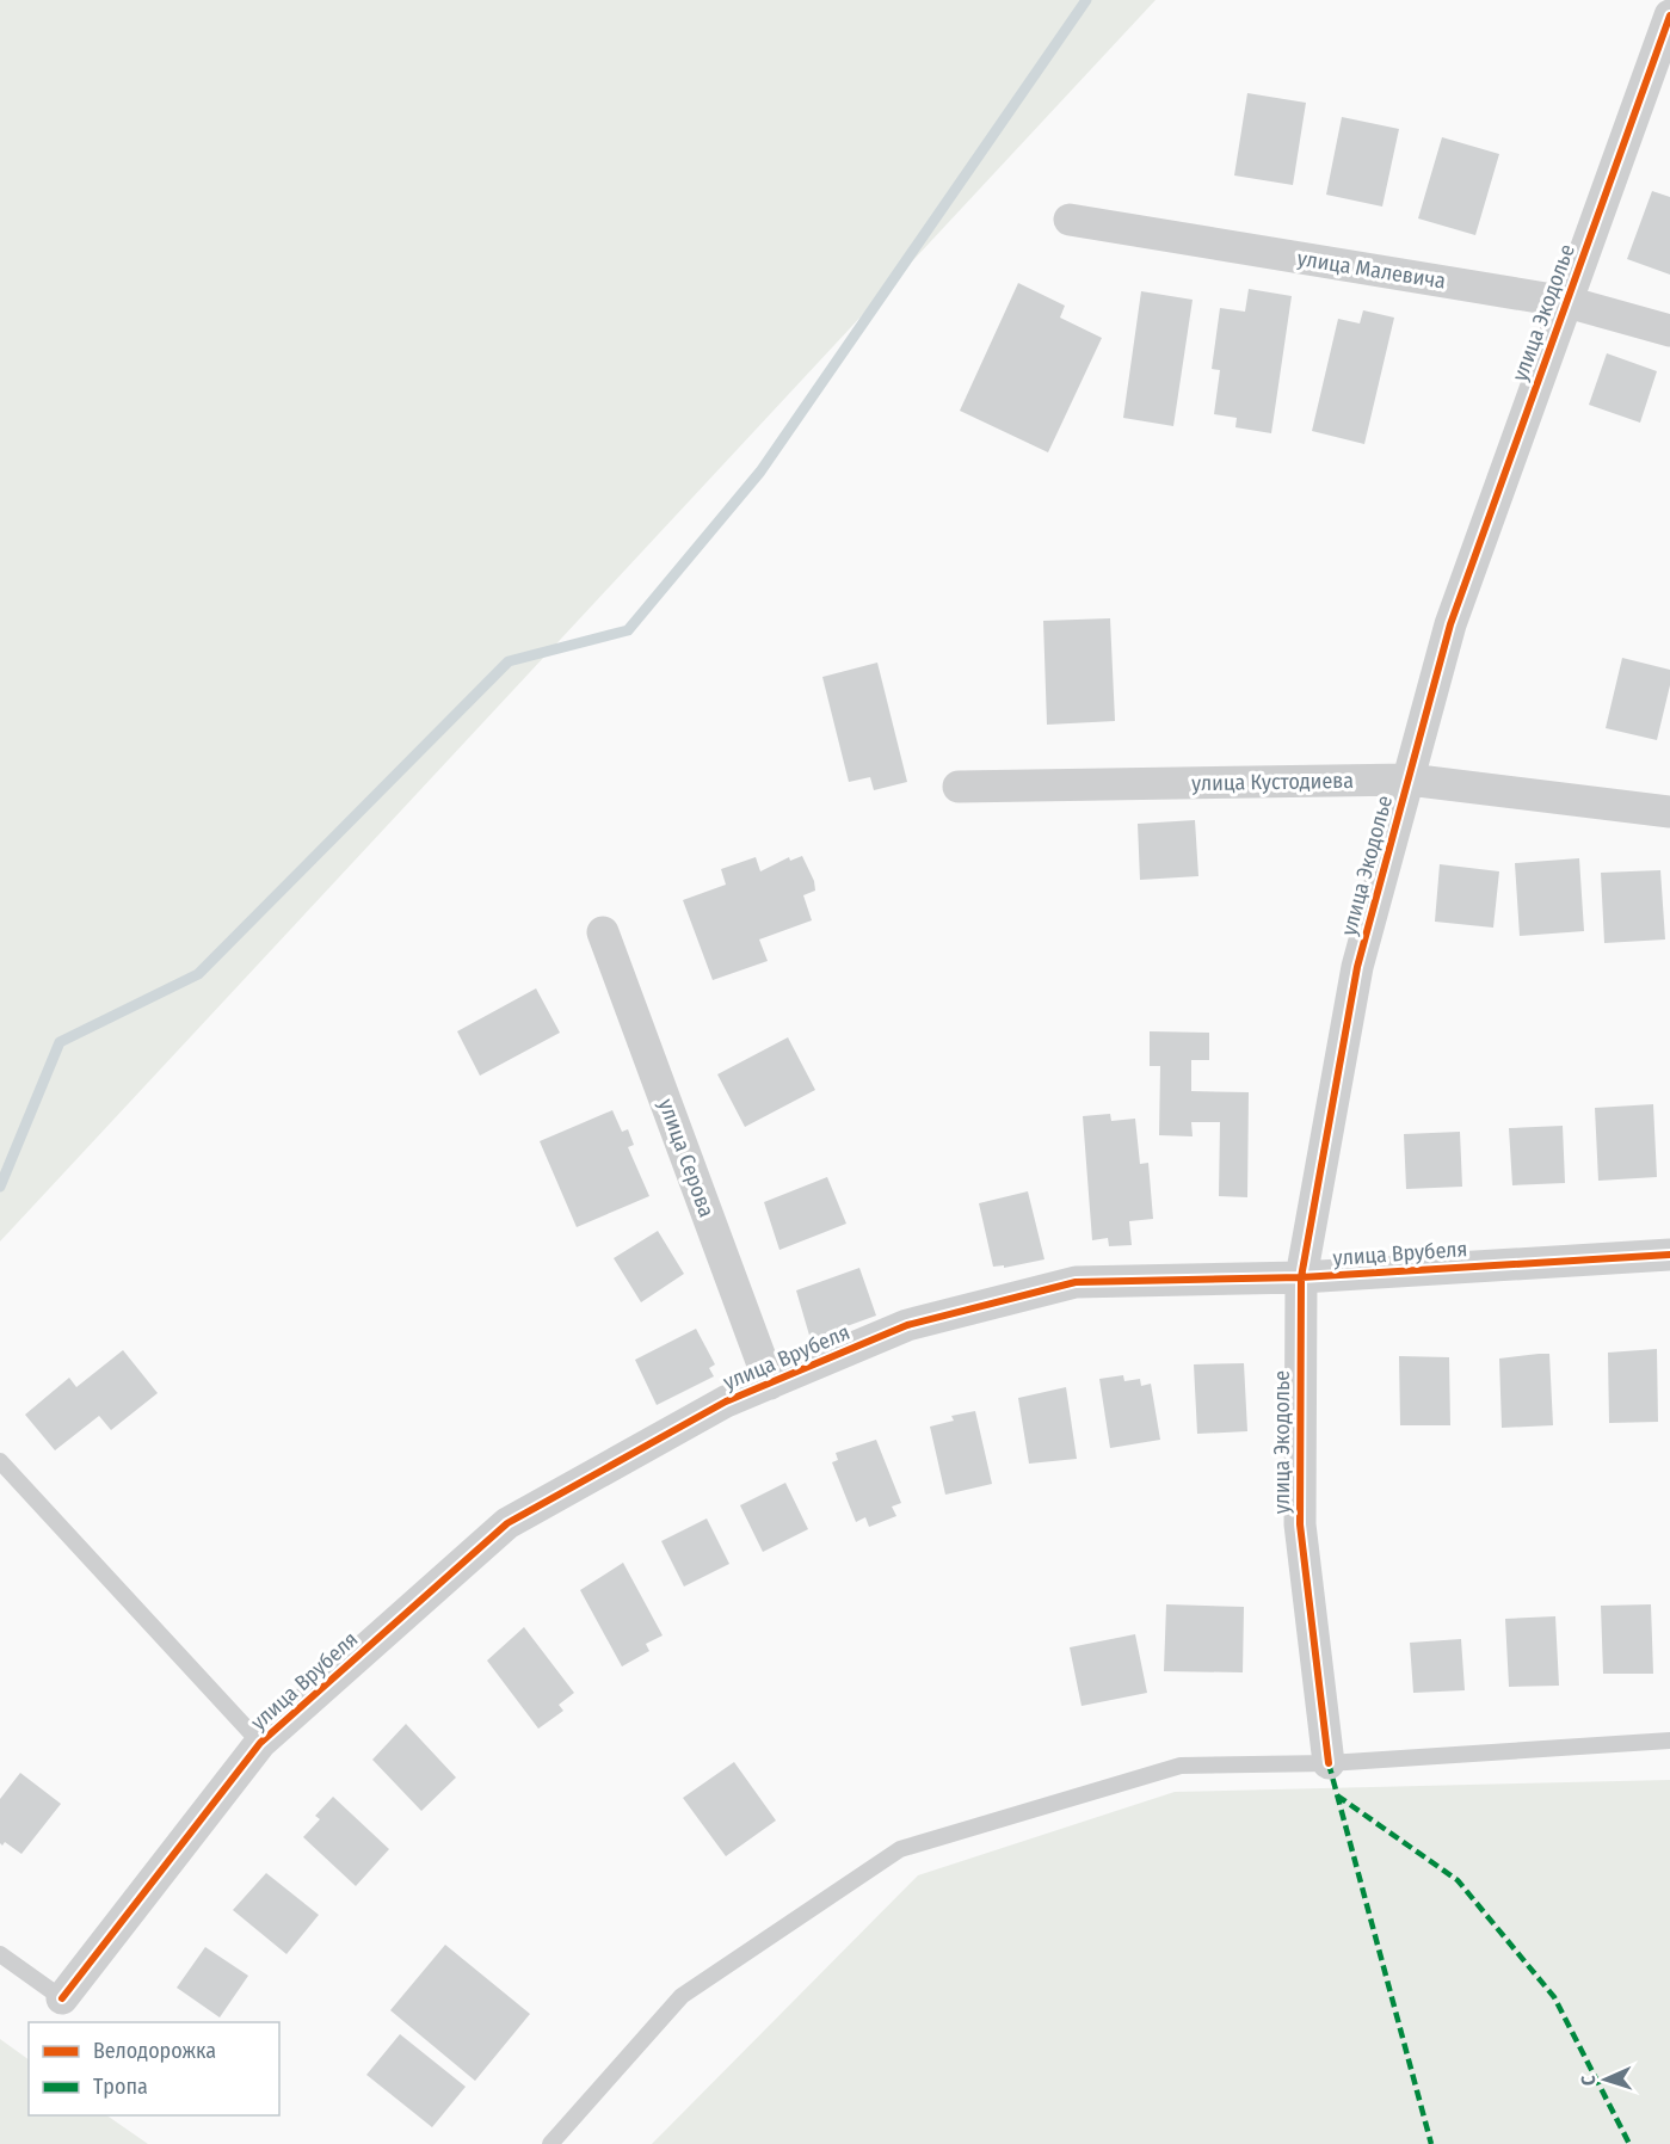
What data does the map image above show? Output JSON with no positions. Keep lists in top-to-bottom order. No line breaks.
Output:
{"streets":{"street":["улица Малевича","улица Экодолье","улица Кустодиева","улица Серова","улица Врубеля"]},"crossings":[["улица Малевича","улица Экодолье"],["улица Экодолье","улица Кустодиева"],["улица Экодолье","улица Врубеля"],["улица Серова","улица Врубеля"]],"legend":["Велодорожка","Тропа"],"north":"left"}
